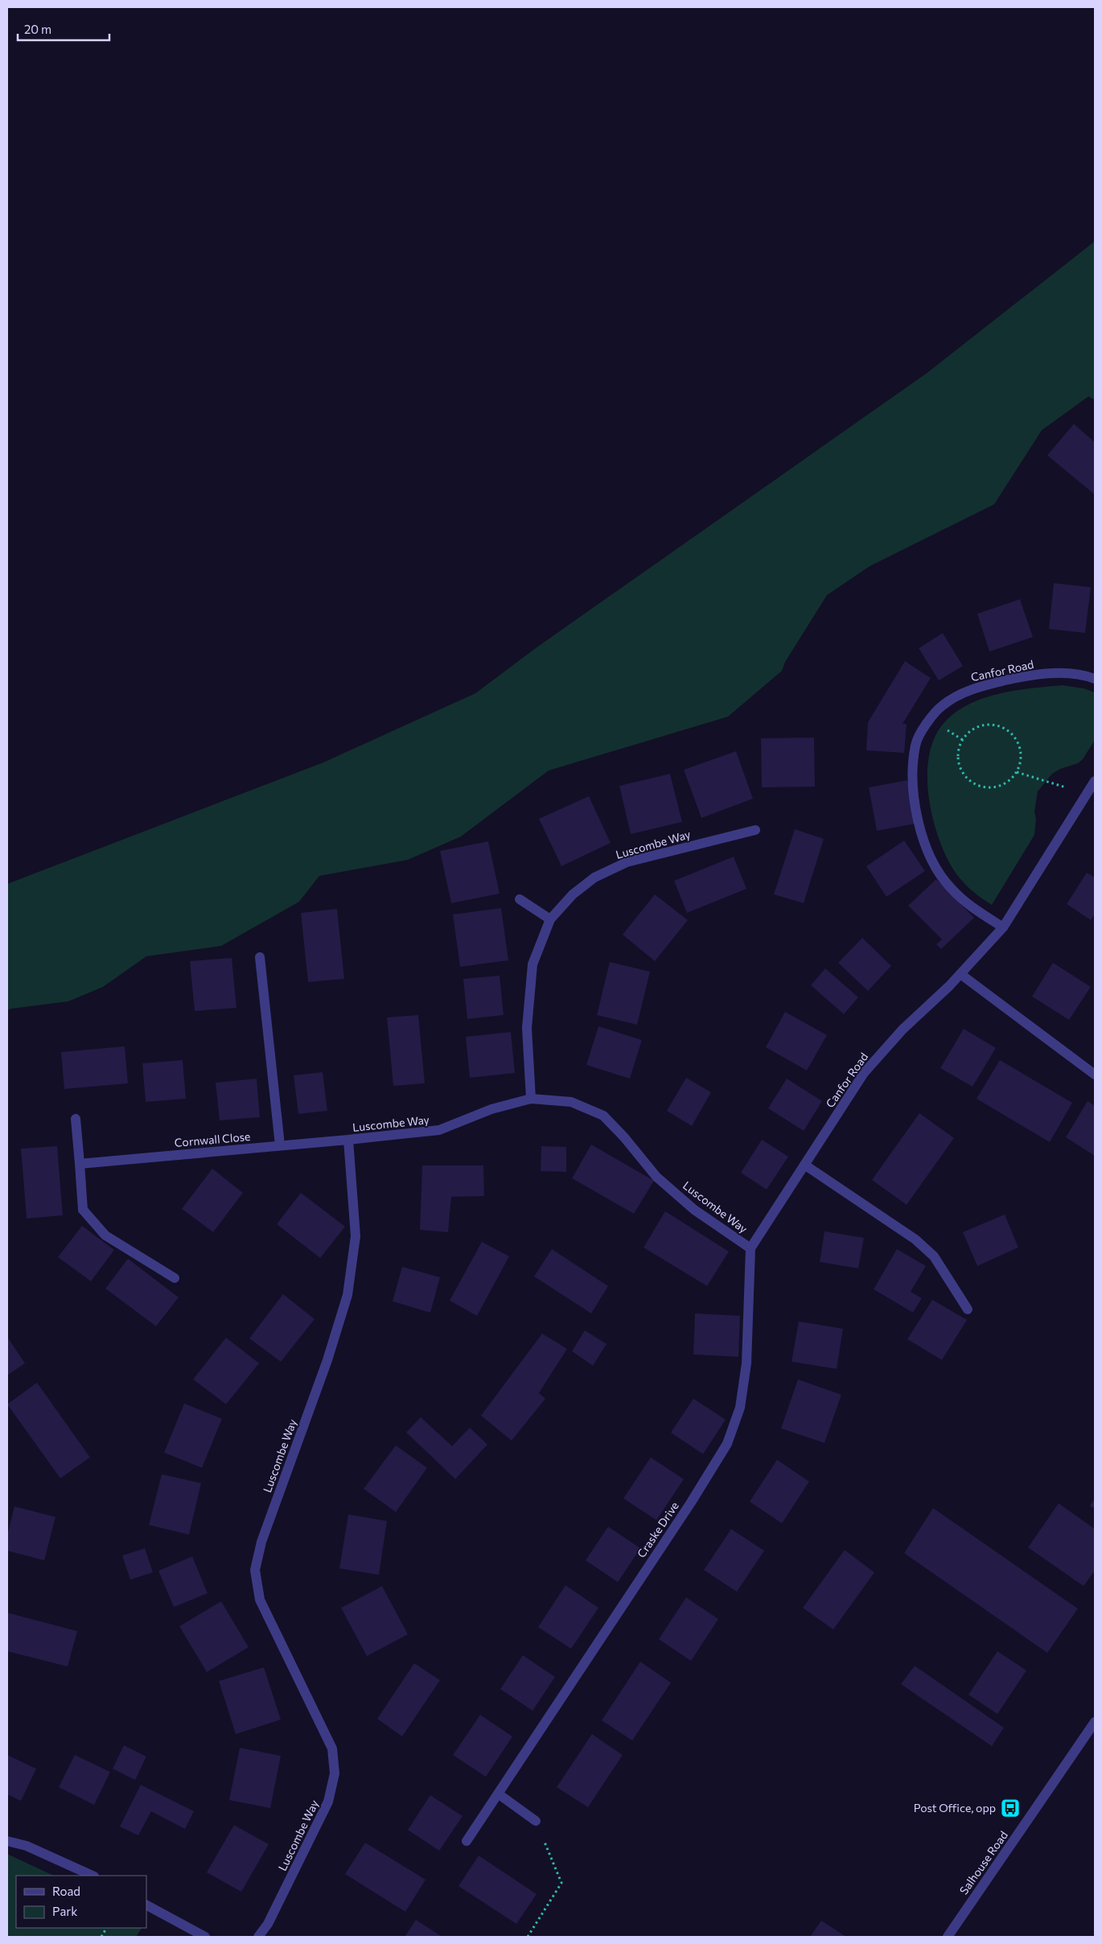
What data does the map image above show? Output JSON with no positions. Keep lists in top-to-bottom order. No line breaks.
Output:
{"streets":{"street":["Canfor Road","Luscombe Way","Cornwall Close","Craske Drive","Salhouse Road"]},"crossings":[["Canfor Road","Luscombe Way"],["Canfor Road","Craske Drive"],["Luscombe Way","Cornwall Close"],["Luscombe Way","Craske Drive"]],"places":{"bus stop":["Post Office, opp"]},"legend":["Road","Park"],"scale_bar":"20 m"}
